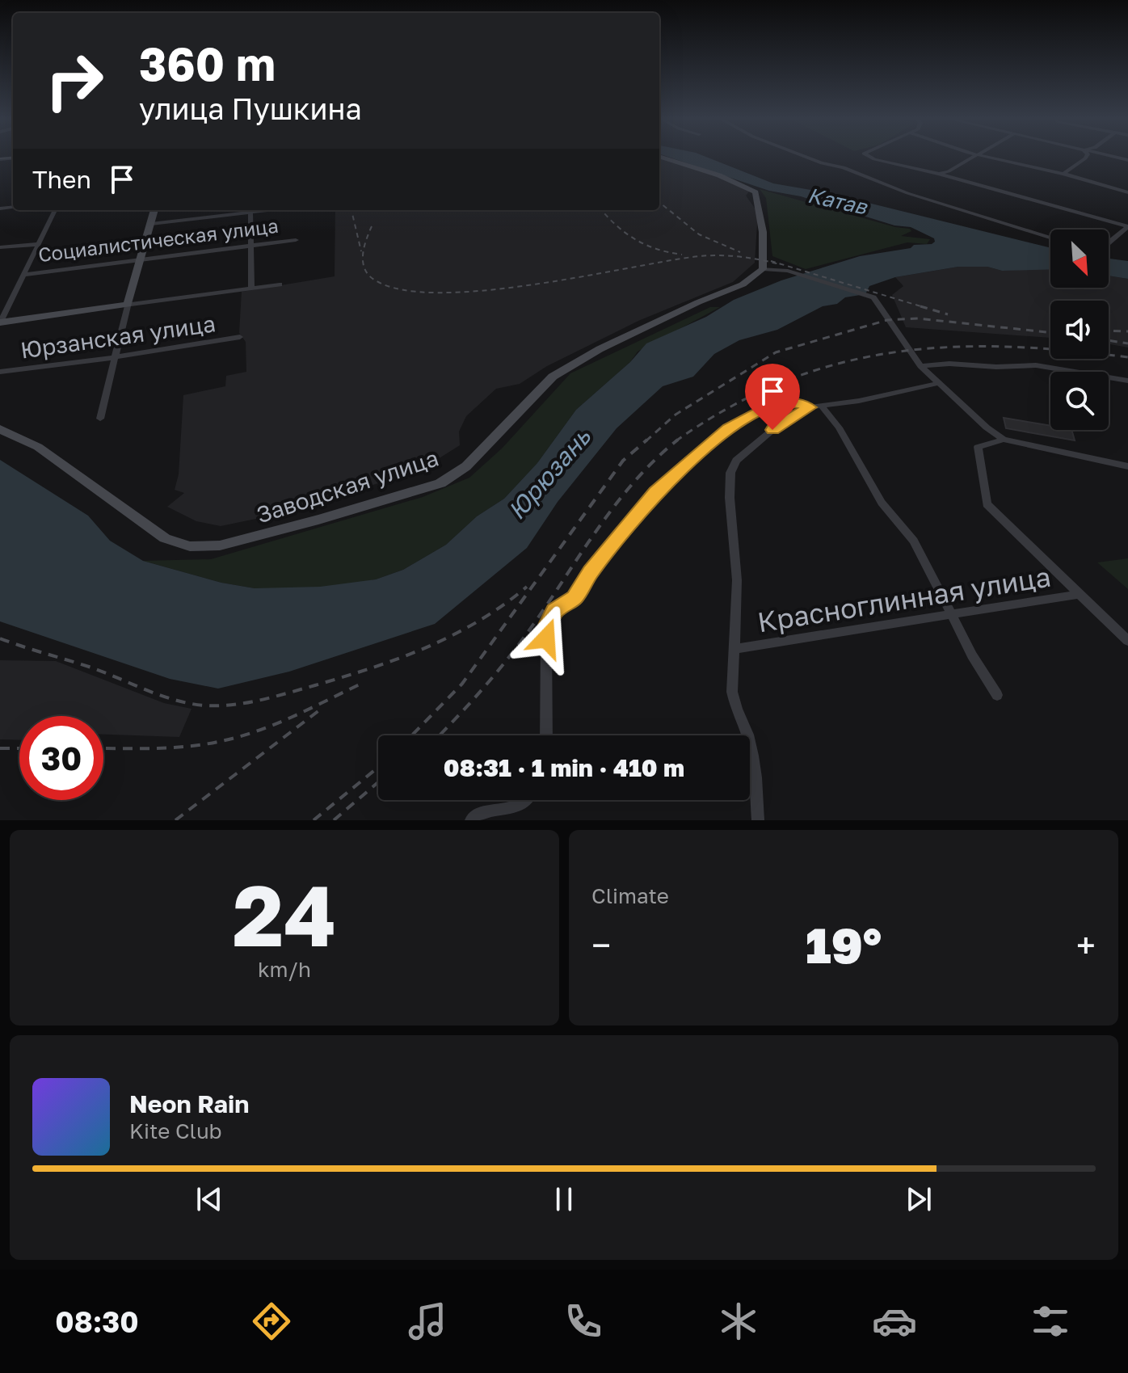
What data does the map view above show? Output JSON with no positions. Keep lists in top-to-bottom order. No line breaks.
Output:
{"streets":{"street":["Социалистическая улица","Юрзанская улица","Заводская улица","Красноглинная улица"]},"water":["Катав","Юрюзань"],"north":"bottom right","page":{"turn":["360 m","улица Пушкина"],"then":"Then","limit":"30","trip":"08:31 · 1 min · 410 m","tile":[["24","km/h"],"Climate"],"heat":["−","19°","+"],"song":["Neon Rain","Kite Club"],"tabs":"08:30"}}
